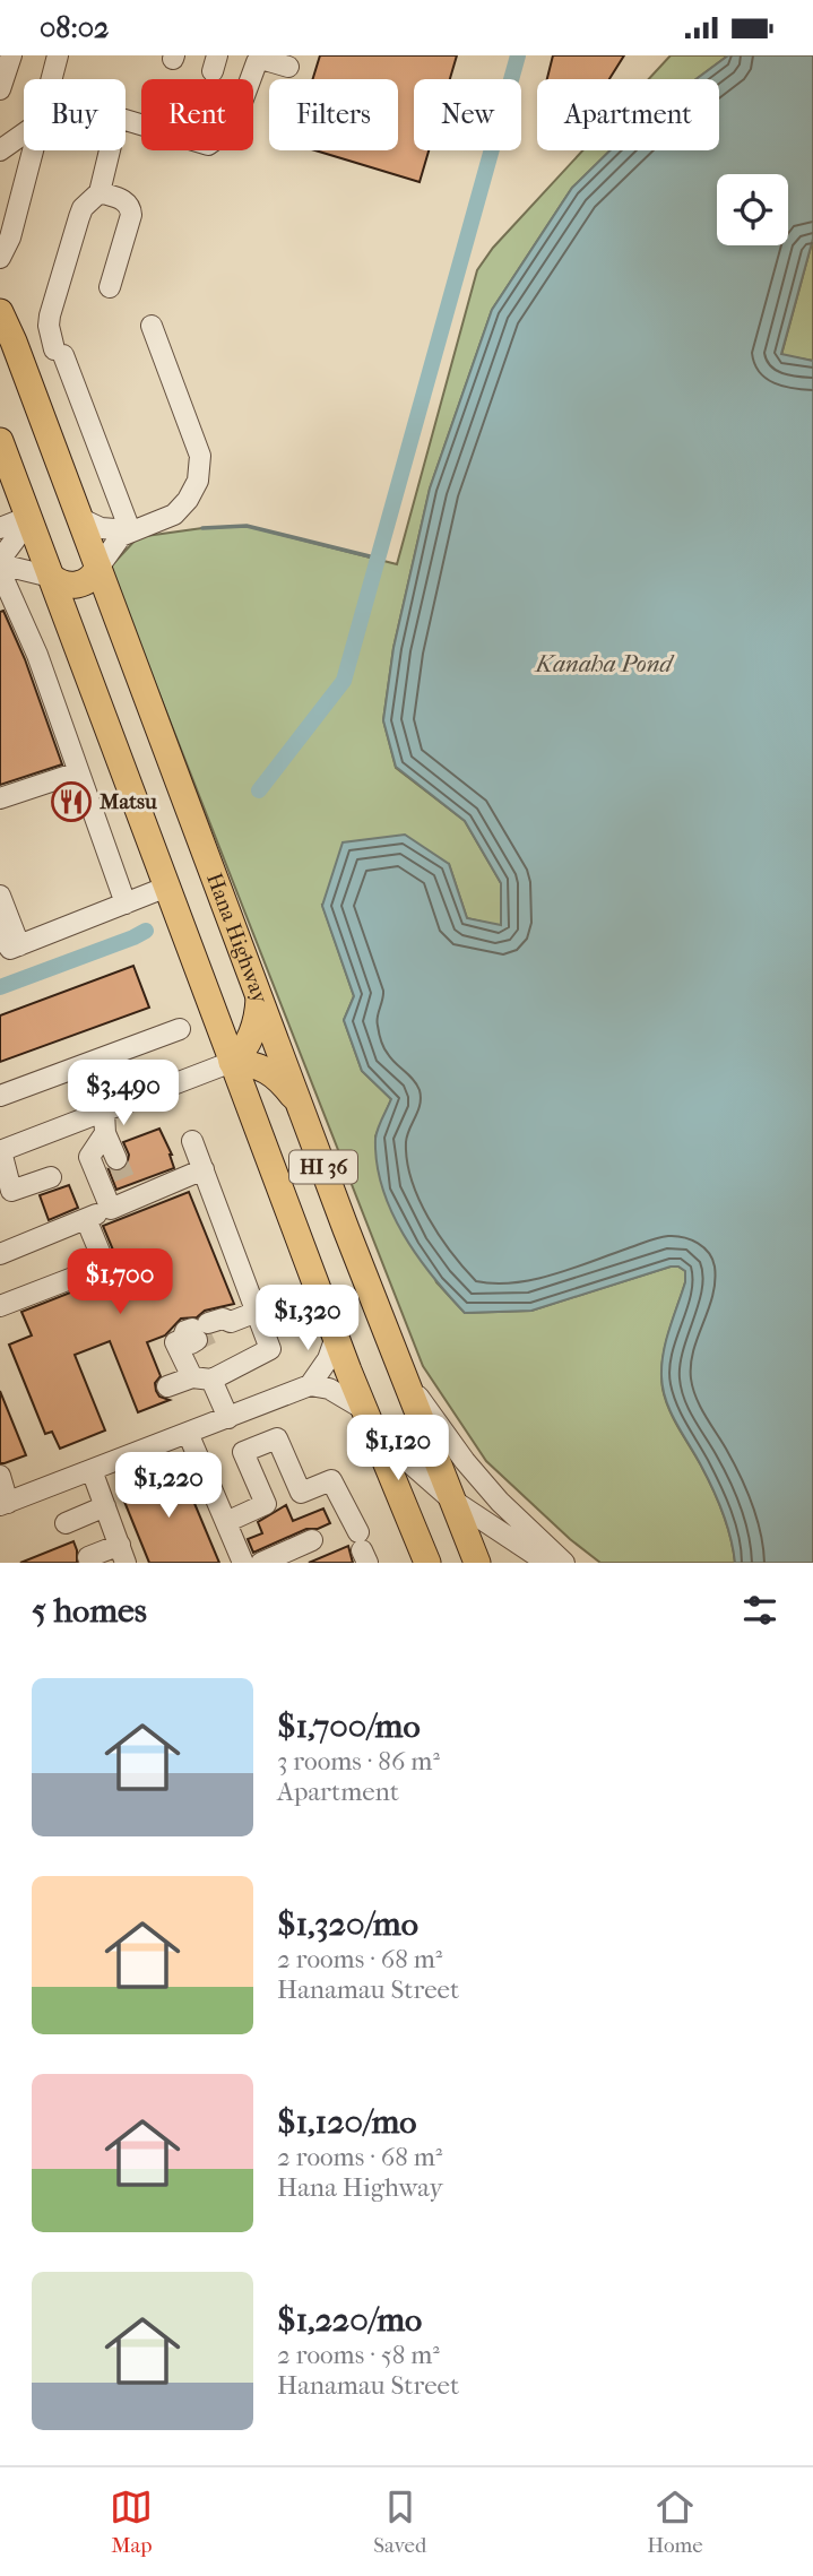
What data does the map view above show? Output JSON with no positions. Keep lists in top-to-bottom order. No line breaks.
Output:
{"streets":{"main road":["Hana Highway","HI 36"]},"crossings":[["Hana Highway","HI 36"]],"water":["Kanaha Pond"],"places":{"restaurant":["Matsu"]},"page":{"status":"08:02","chip":["Buy","Rent","Filters","New","Apartment"],"price":["$3,490","$1,700","$1,320","$1,120","$1,220"],"heading":"5 homes","list":[{"name":"$1,700/mo","note":"3 rooms · 86 m² · Apartment"},{"name":"$1,320/mo","note":"2 rooms · 68 m² · Hanamau Street"},{"name":"$1,120/mo","note":"2 rooms · 68 m² · Hana Highway"},{"name":"$1,220/mo","note":"2 rooms · 58 m² · Hanamau Street"}],"tabs":["Map","Saved","Home"]}}
